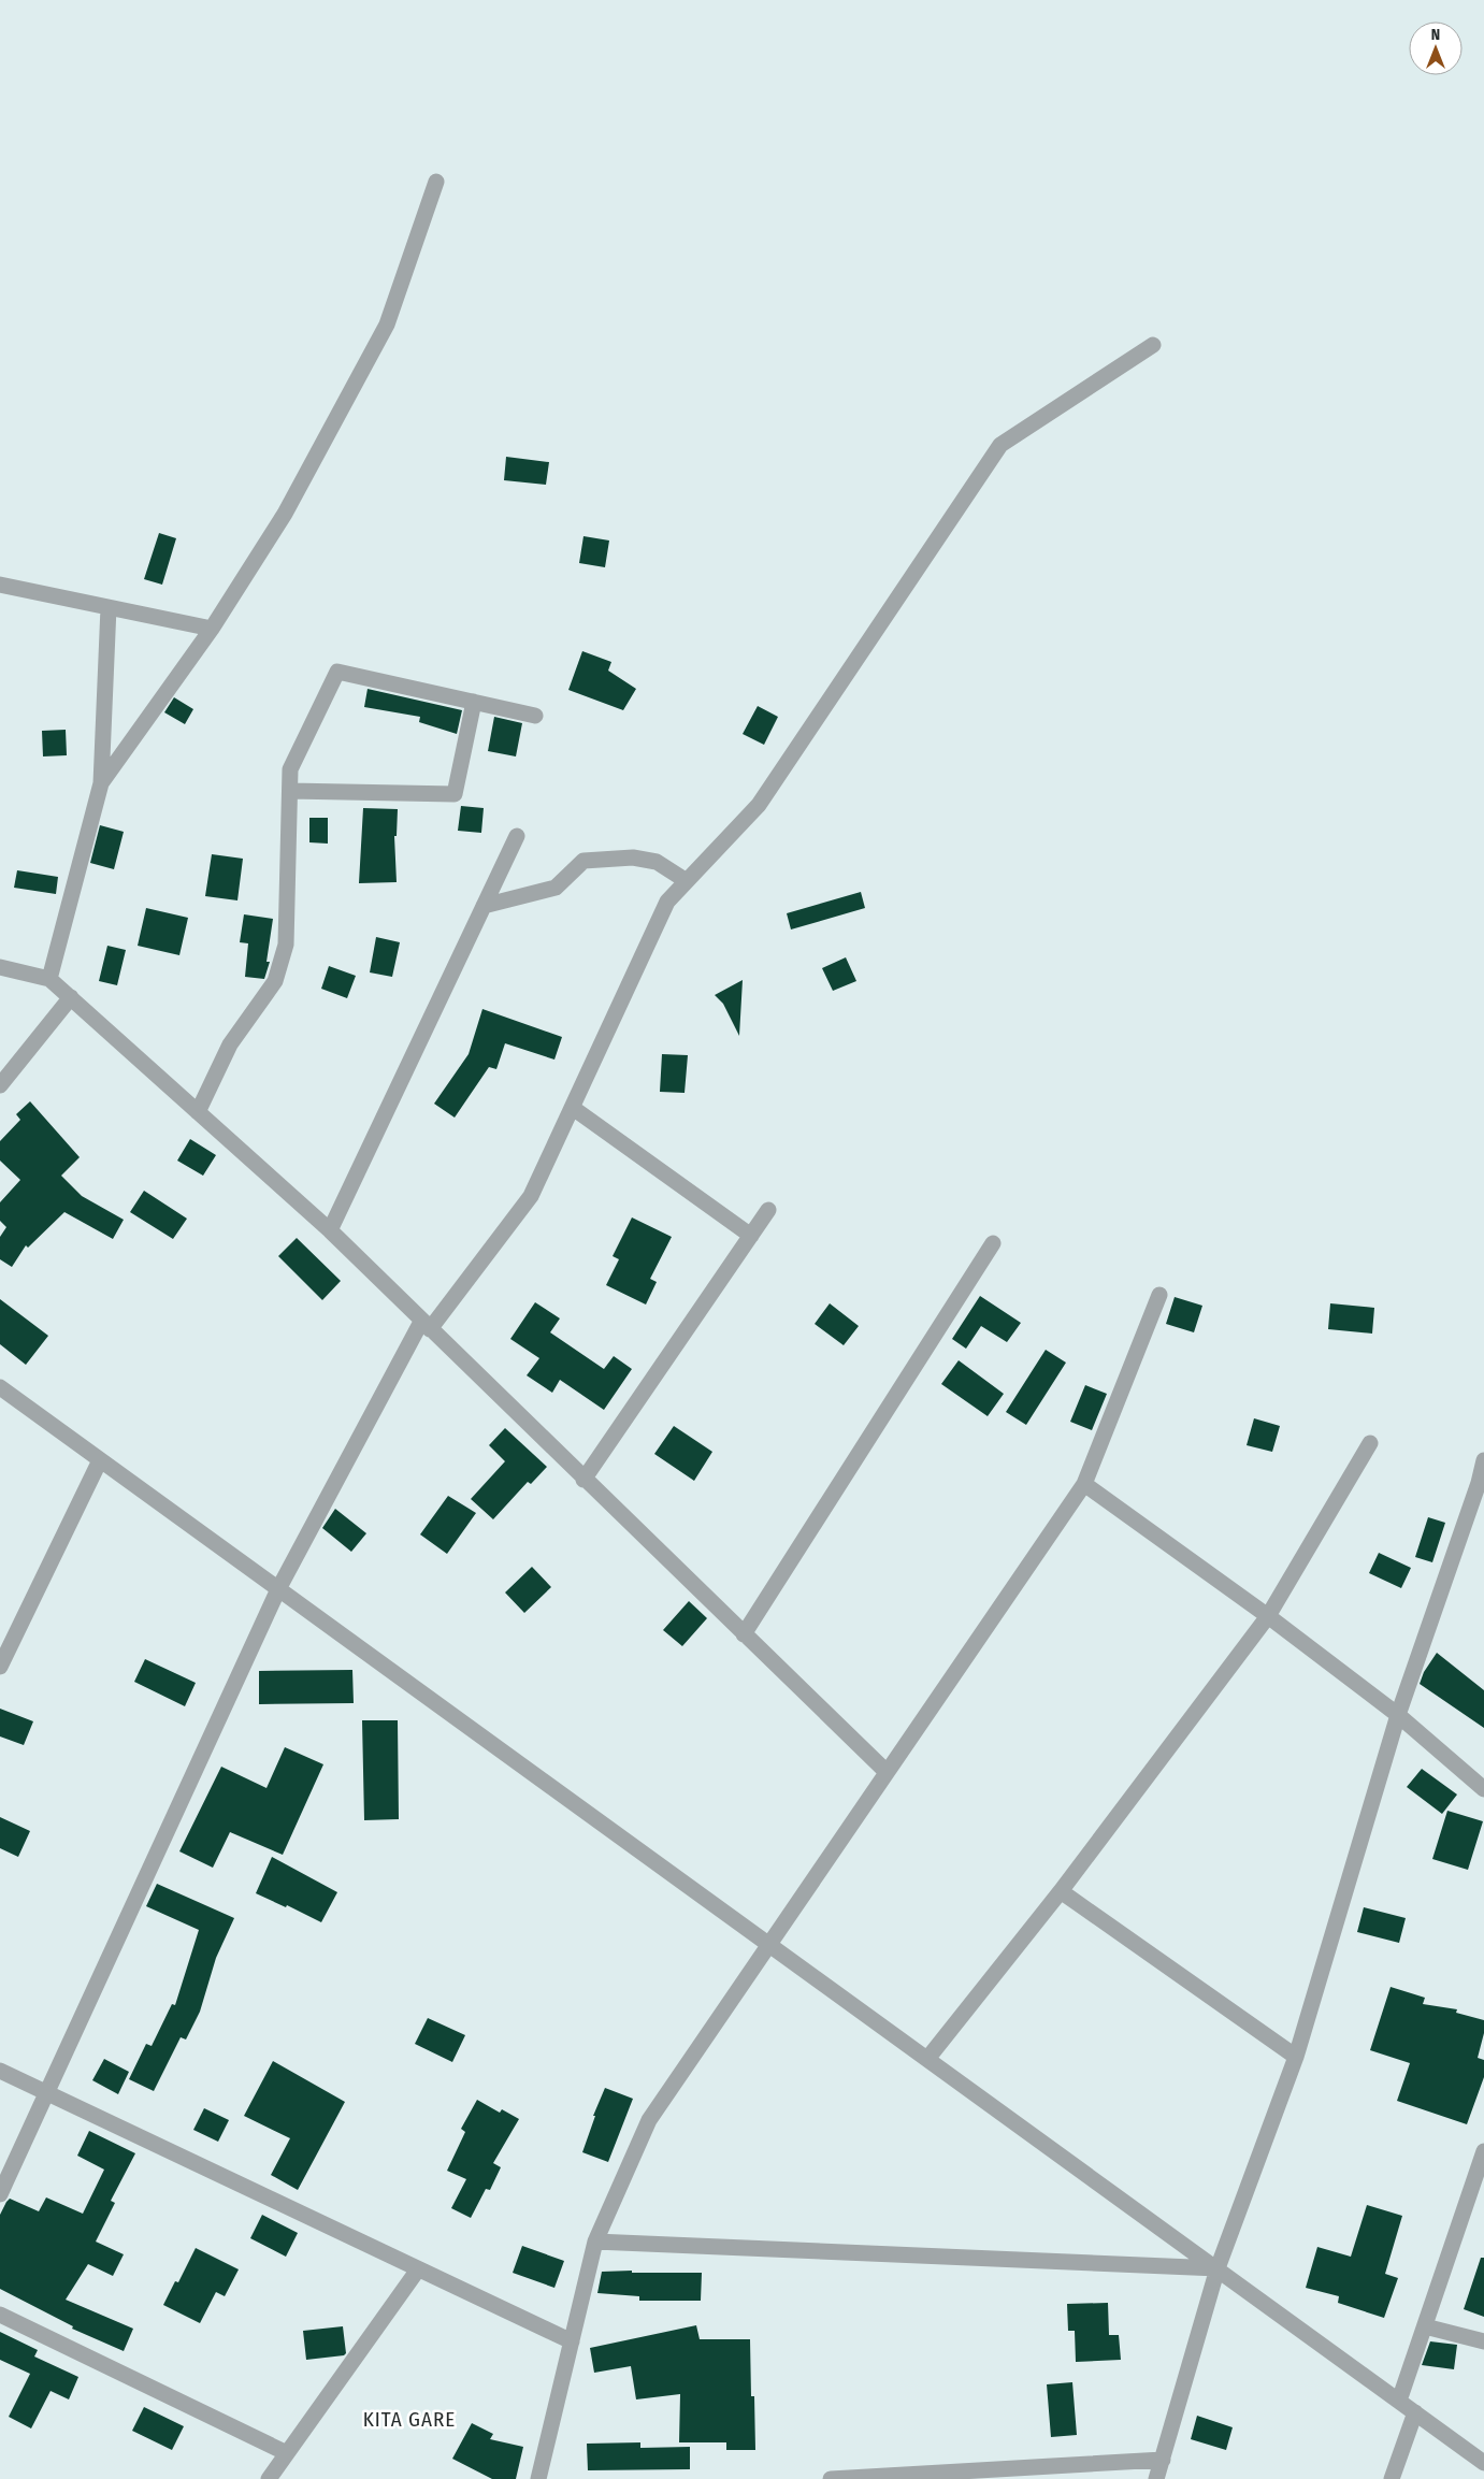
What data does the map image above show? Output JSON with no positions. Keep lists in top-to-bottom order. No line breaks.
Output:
{"districts":["KITA GARE"],"north":"top"}
